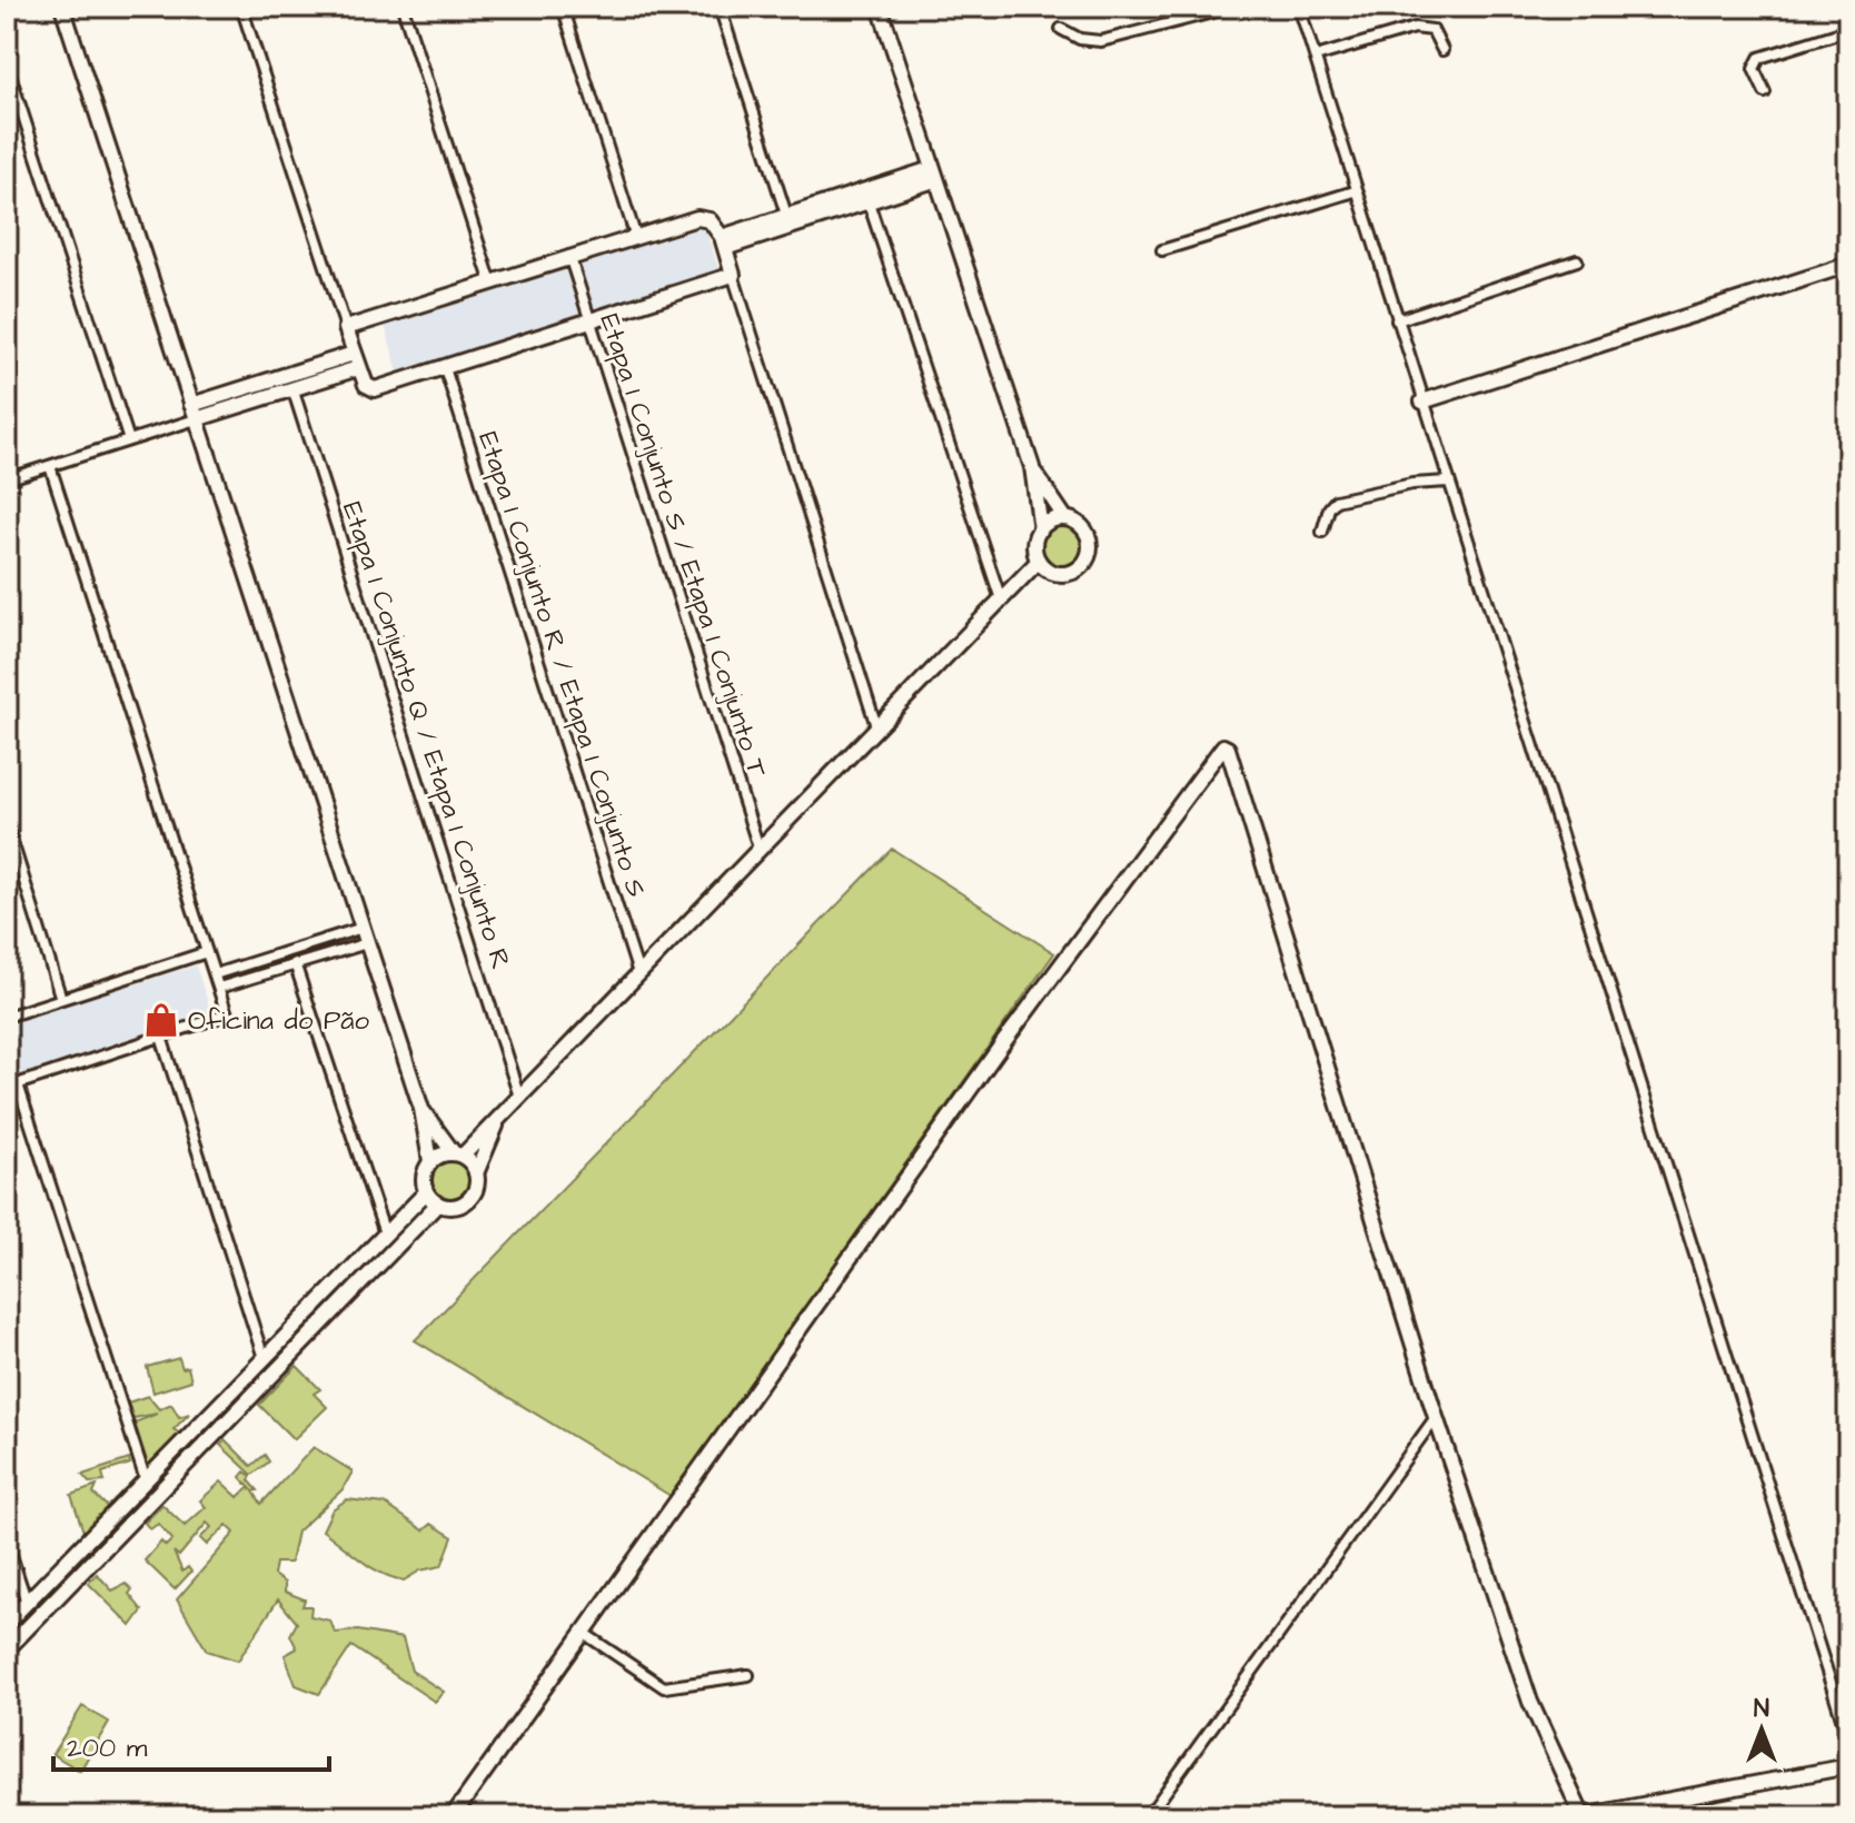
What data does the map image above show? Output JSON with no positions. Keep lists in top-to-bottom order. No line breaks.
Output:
{"streets":{"street":["Etapa 1 Conjunto S / Etapa 1 Conjunto T","Etapa 1 Conjunto R / Etapa 1 Conjunto S","Etapa 1 Conjunto Q / Etapa 1 Conjunto R"]},"places":{"shop":["Oficina do Pão"]},"scale_bar":"200 m","north":"top"}
